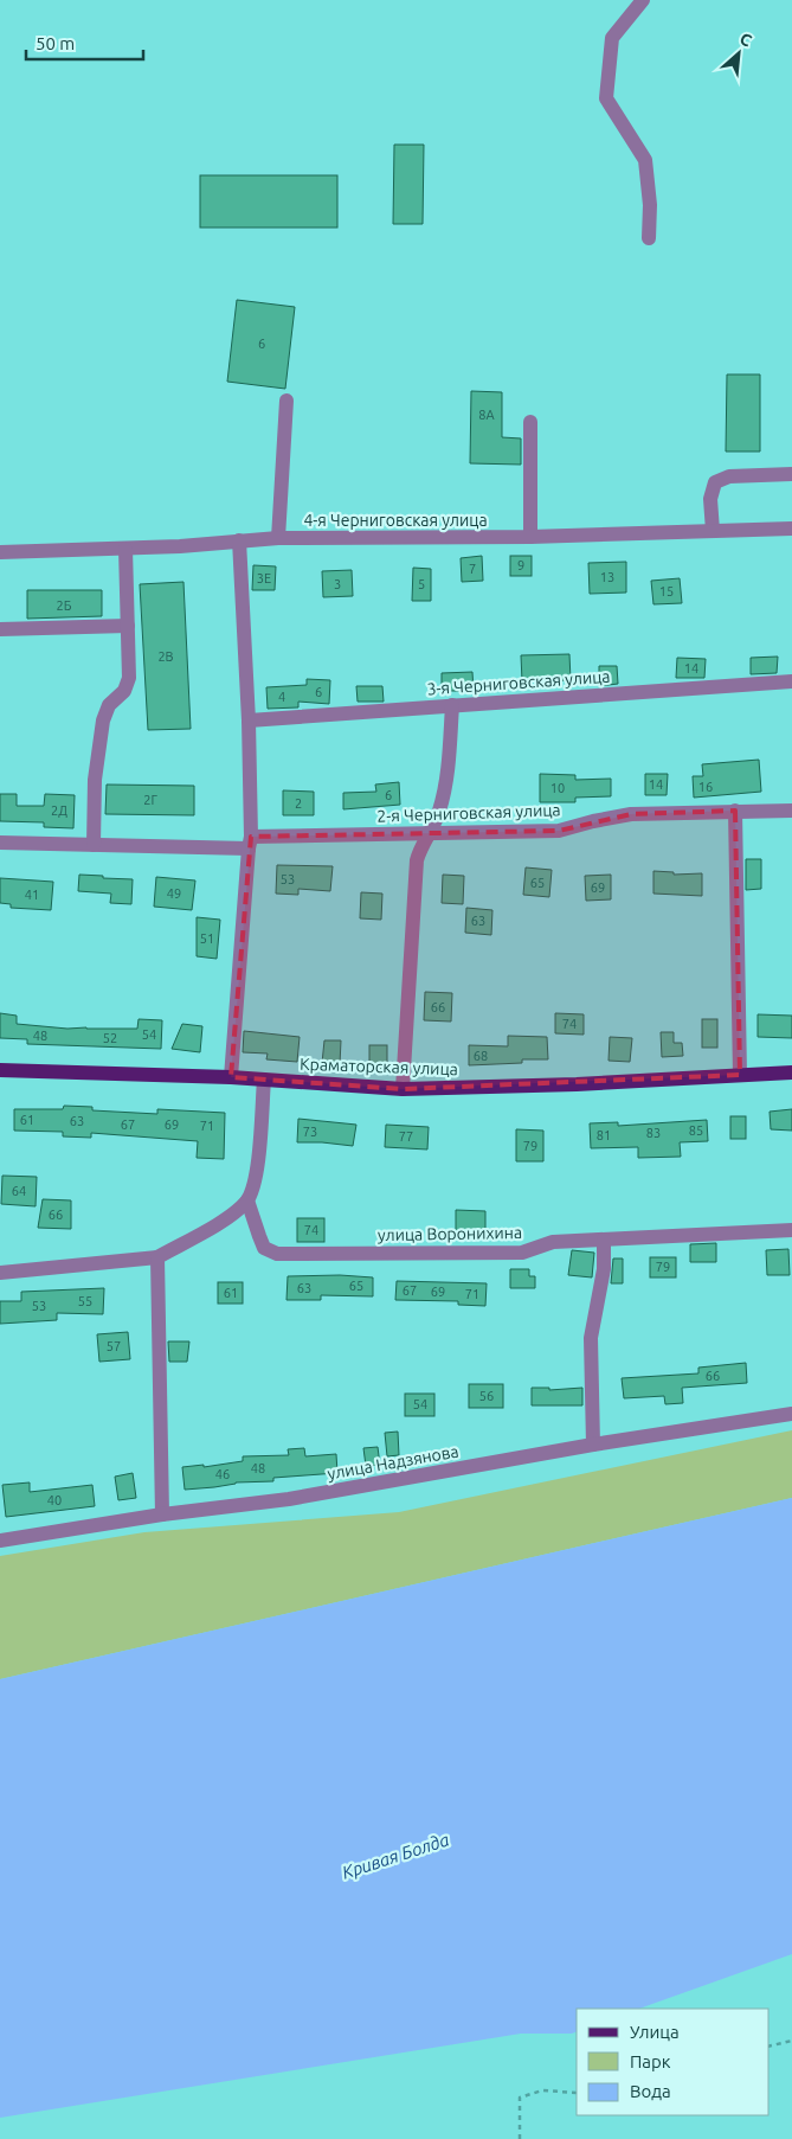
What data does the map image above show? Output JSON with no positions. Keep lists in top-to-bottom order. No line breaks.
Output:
{"streets":{"main road":["Краматорская улица"],"street":["4-я Черниговская улица","3-я Черниговская улица","2-я Черниговская улица","улица Воронихина","улица Надзянова"]},"water":["Кривая Болда"],"house_numbers":["6","8А","9","7","13","3Е","3","5","15","2Б","2В","14","6","4","14","16","10","6","2Г","2","2Д","53","65","69","49","41","63","51","66","74","54","48","52","68","61","63","67","69","71","85","73","83","81","77","79","64","66","74","79","65","63","67","69","61","71","55","53","57","66","56","54","48","46","40"],"legend":["Улица","Парк","Вода"],"scale_bar":"50 m","north":"top right"}
